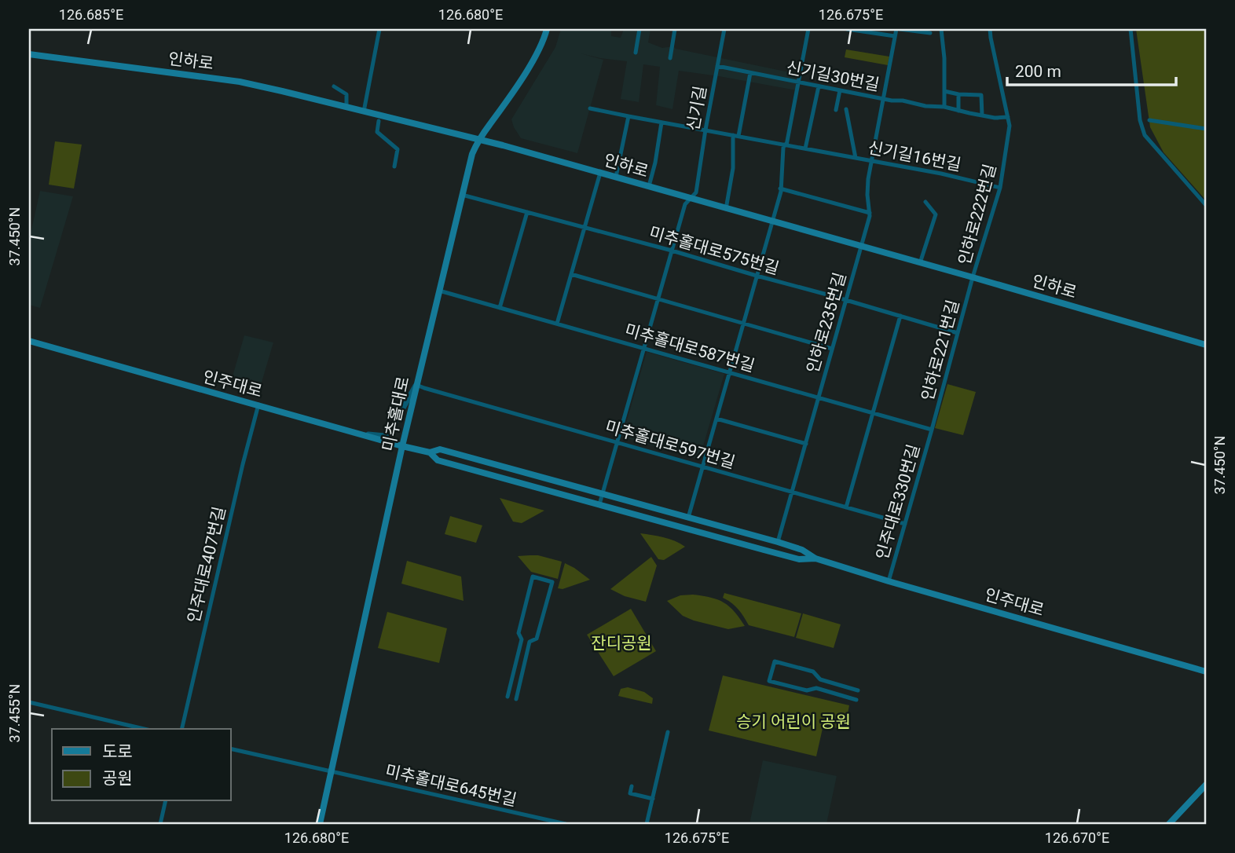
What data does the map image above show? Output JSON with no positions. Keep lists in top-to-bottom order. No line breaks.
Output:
{"streets":{"main road":["인하로","인주대로","미추홀대로"],"street":["신기길30번길","신기길","신기길16번길","인하로222번길","미추홀대로575번길","인하로235번길","미추홀대로587번길","인하로221번길","미추홀대로597번길","인주대로330번길","인주대로407번길","미추홀대로645번길"]},"crossings":[["인하로","신기길"],["인하로","인하로222번길"],["인하로","인하로235번길"],["인하로","인하로221번길"],["인하로","미추홀대로"],["신기길30번길","신기길"],["신기길30번길","인하로222번길"],["신기길30번길","인하로235번길"],["신기길","신기길16번길"],["신기길16번길","인하로222번길"],["신기길16번길","인하로235번길"],["인하로222번길","인하로221번길"],["미추홀대로575번길","인하로235번길"],["미추홀대로575번길","인하로221번길"],["미추홀대로575번길","미추홀대로"],["인하로235번길","미추홀대로587번길"],["인하로235번길","인주대로"],["인하로235번길","미추홀대로597번길"],["미추홀대로587번길","인하로221번길"],["미추홀대로587번길","미추홀대로"],["미추홀대로587번길","인주대로330번길"],["인하로221번길","인주대로330번길"],["인주대로","미추홀대로"],["인주대로","인주대로330번길"],["인주대로","인주대로407번길"],["미추홀대로","미추홀대로597번길"],["미추홀대로","미추홀대로645번길"],["미추홀대로597번길","인주대로330번길"]],"parks":["잔디공원","승기 어린이 공원"],"legend":["도로","공원"],"scale_bar":"200 m","coordinates":["126.685°E","126.680°E","126.675°E","37.450°N","37.455°N","126.670°E"]}
